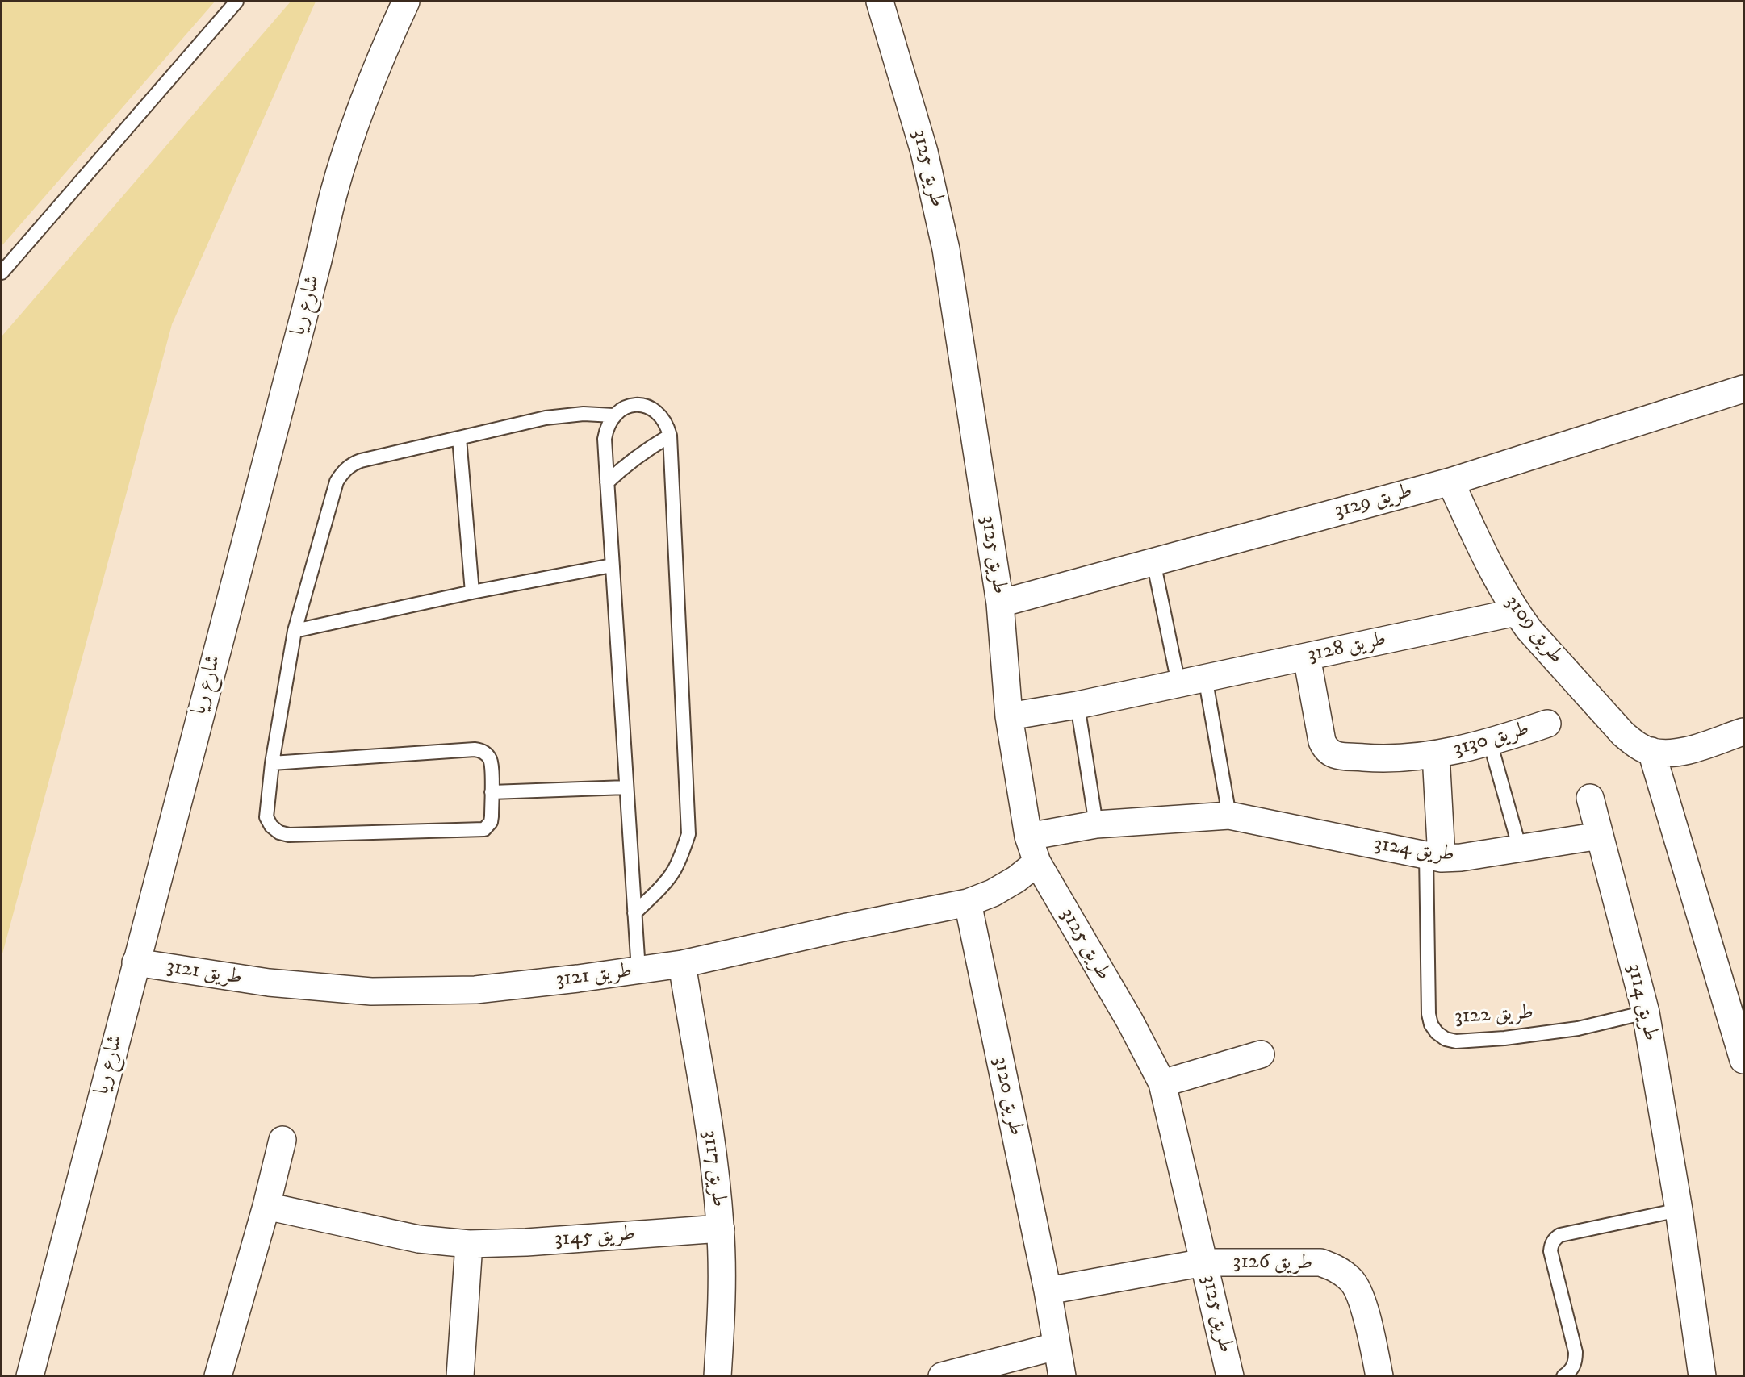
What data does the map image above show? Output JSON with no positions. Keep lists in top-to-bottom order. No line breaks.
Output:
{"streets":{"street":["طريق 3125","شارع ريا","طريق 3129","طريق 3109","طريق 3128","طريق 3130","طريق 3124","طريق 3121","طريق 3114","طريق 3120","طريق 3117","طريق 3145","طريق 3126"],"lane":["طريق 3122"]},"crossings":[["طريق 3125","طريق 3129"],["طريق 3125","طريق 3128"],["طريق 3125","طريق 3124"],["طريق 3125","طريق 3121"],["طريق 3125","طريق 3126"],["شارع ريا","طريق 3121"],["طريق 3129","طريق 3109"],["طريق 3109","طريق 3128"],["طريق 3128","طريق 3130"],["طريق 3130","طريق 3124"],["طريق 3130","طريق 3122"],["طريق 3124","طريق 3114"],["طريق 3124","طريق 3122"],["طريق 3121","طريق 3120"],["طريق 3121","طريق 3117"],["طريق 3114","طريق 3122"],["طريق 3117","طريق 3145"]]}
